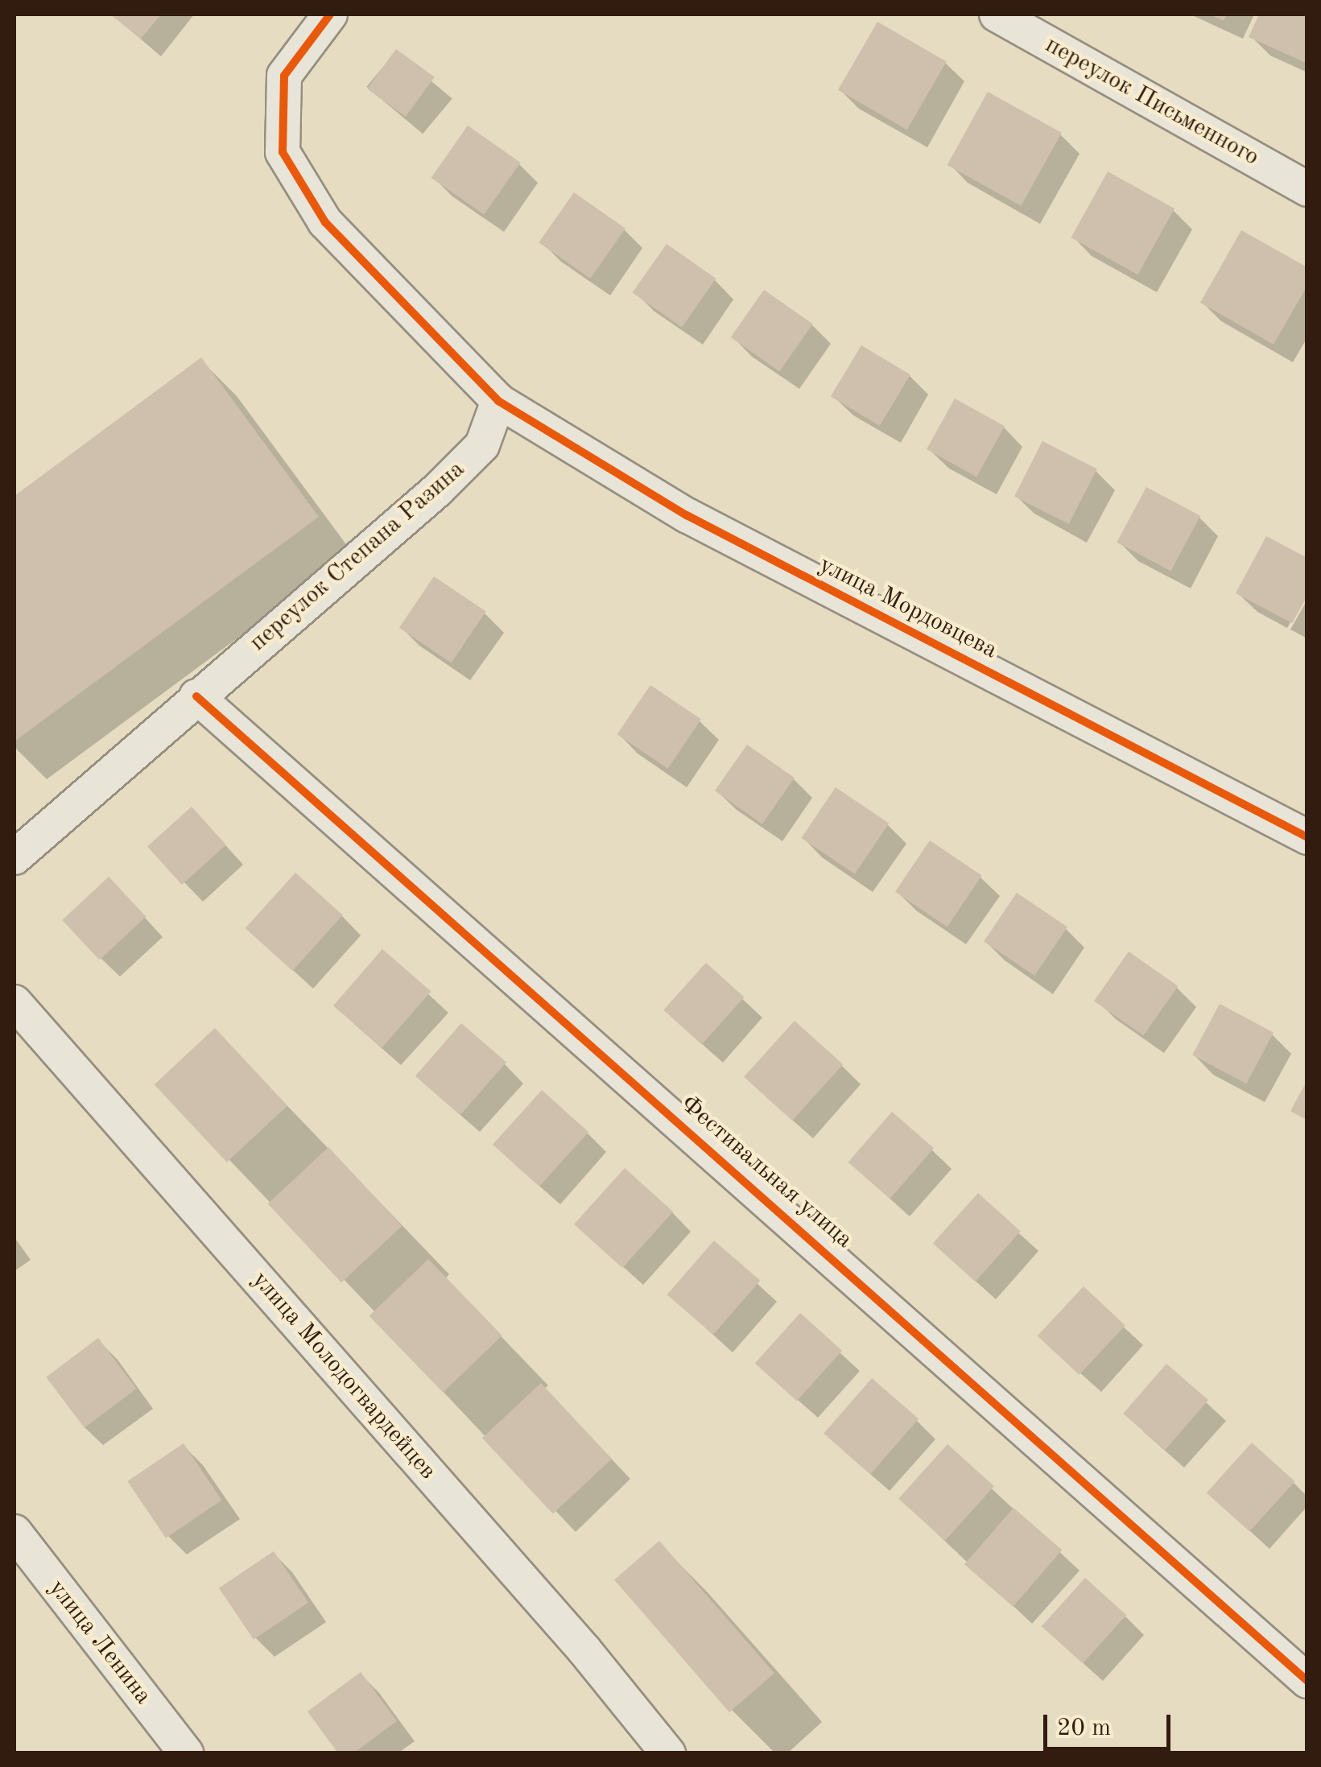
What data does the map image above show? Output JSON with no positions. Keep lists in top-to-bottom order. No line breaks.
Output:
{"streets":{"street":["переулок Письменного","переулок Степана Разина","улица Мордовцева","Фестивальная улица","улица Молодогвардейцев","улица Ленина"]},"crossings":[["переулок Степана Разина","улица Мордовцева"],["переулок Степана Разина","Фестивальная улица"]],"scale_bar":"20 m"}
